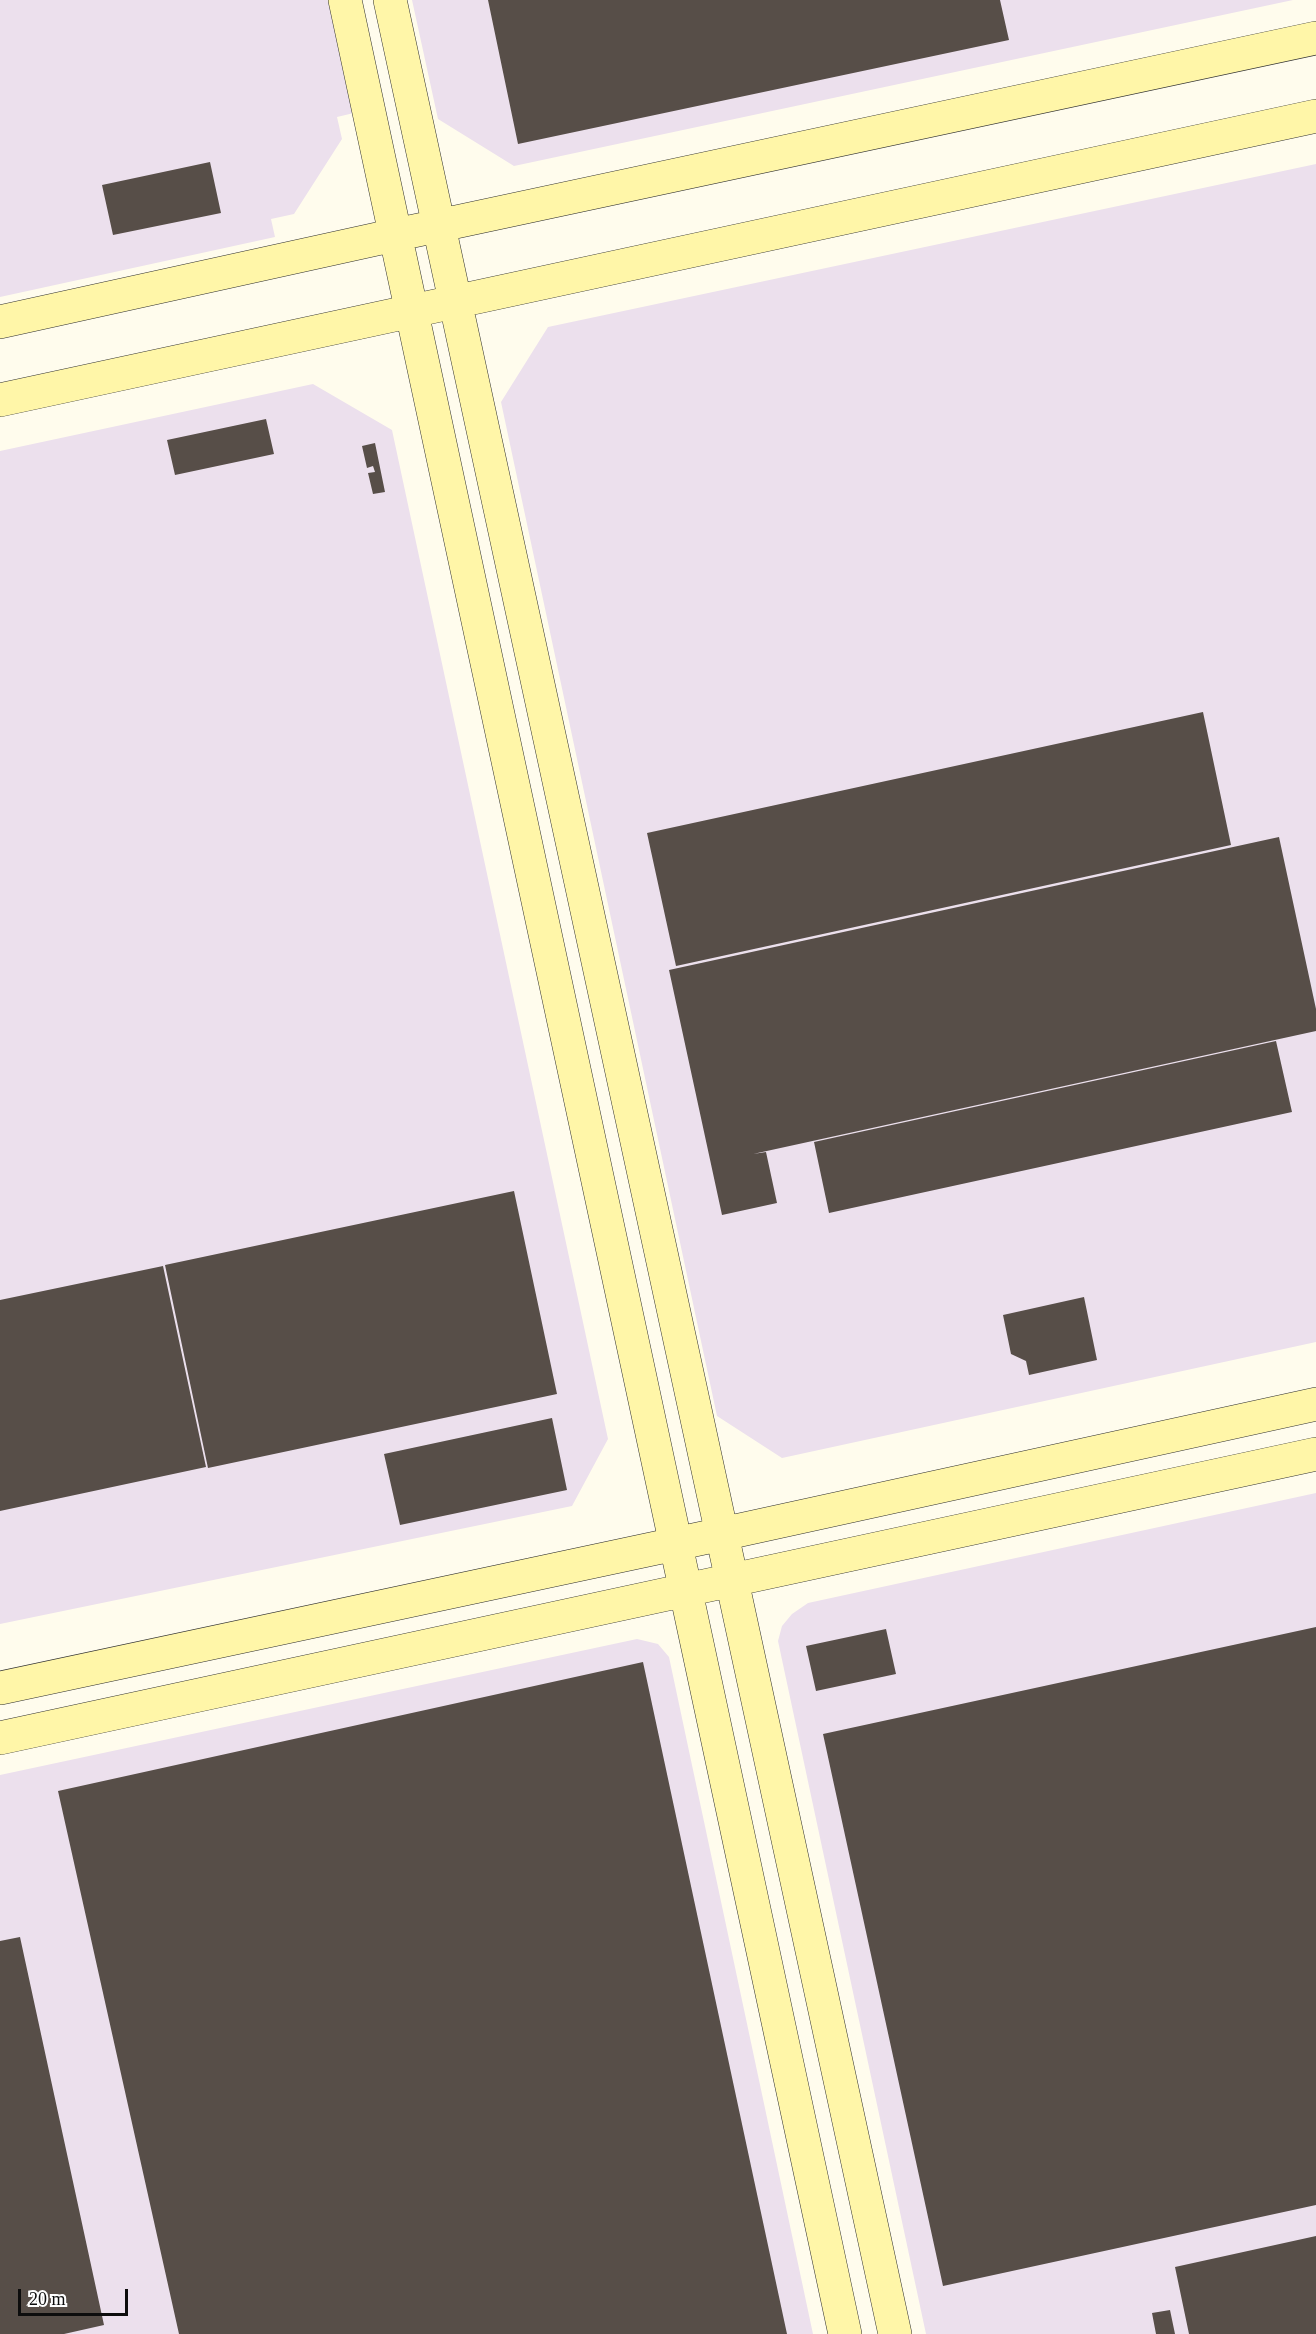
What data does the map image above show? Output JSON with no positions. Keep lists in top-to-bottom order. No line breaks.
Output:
{"scale_bar":"20 m"}
